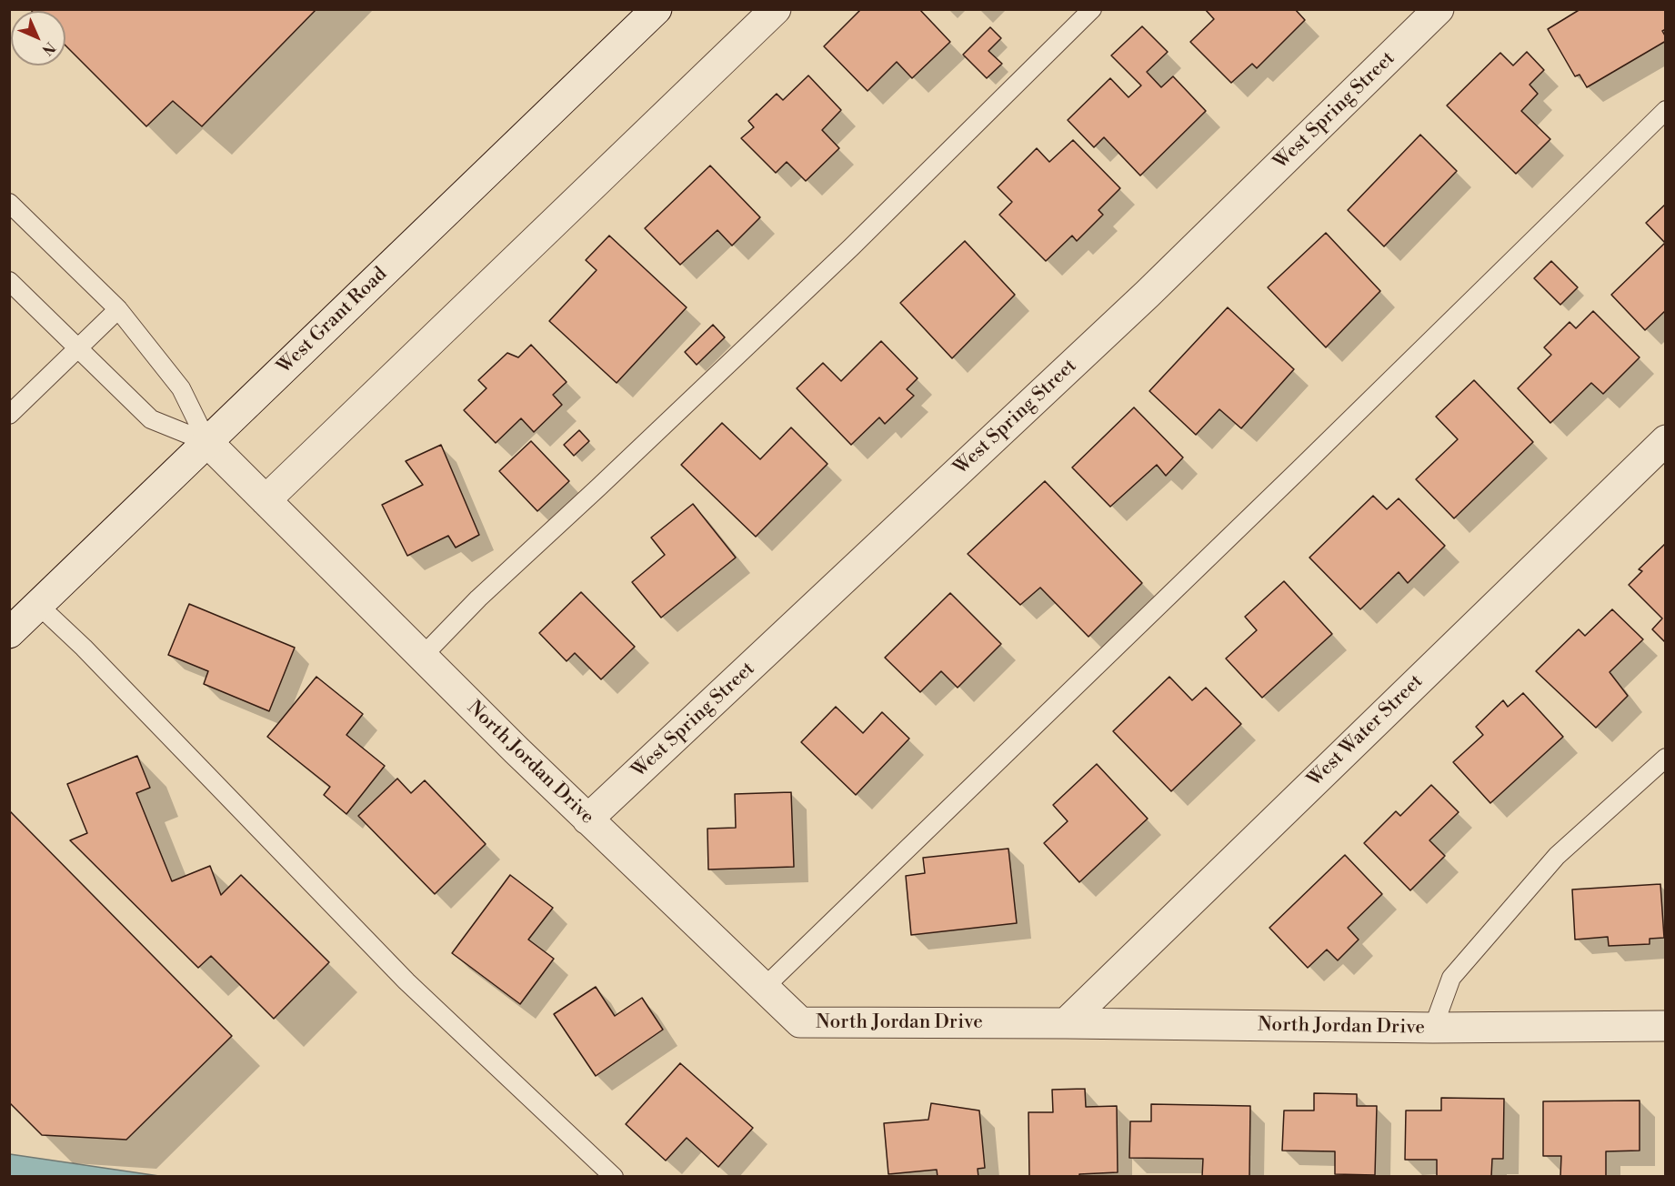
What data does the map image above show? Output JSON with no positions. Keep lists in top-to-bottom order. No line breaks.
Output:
{"streets":{"street":["West Spring Street","West Grant Road","West Water Street","North Jordan Drive"]},"crossings":[["West Spring Street","North Jordan Drive"],["West Grant Road","North Jordan Drive"],["West Water Street","North Jordan Drive"]],"north":"bottom right"}
